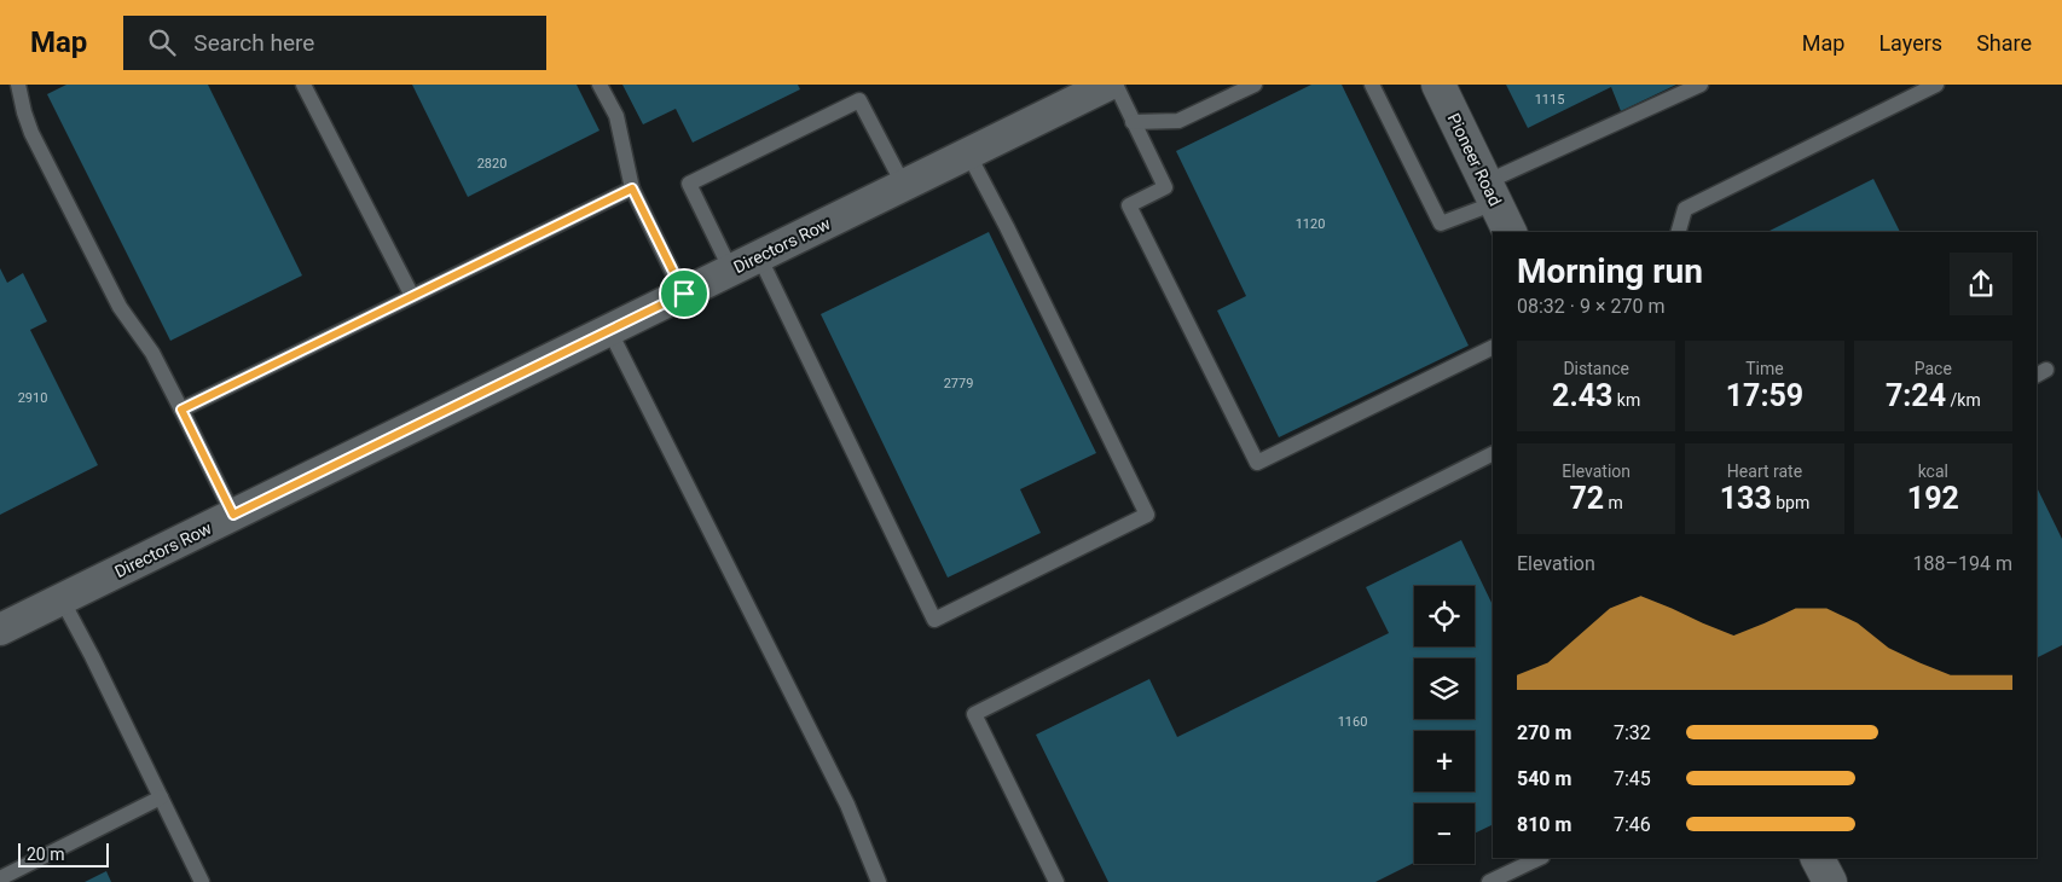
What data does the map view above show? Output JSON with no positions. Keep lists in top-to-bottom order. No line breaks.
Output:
{"streets":{"street":["Pioneer Road","Directors Row"]},"house_numbers":["1115","2820","1120","2779","2910","1160"],"scale_bar":"20 m","page":{"header":"Map","search":"Search here","nav":["Map","Layers","Share"],"heading":["Morning run","08:32 · 9 × 270 m"],"stats":[["Distance","2.43 km"],["Time","17:59"],["Pace","7:24 /km"],["Elevation","72 m"],["Heart rate","133 bpm"],["kcal","192"]],"chart":["Elevation","188–194 m"],"map_buttons":["+","−"],"list":[{"name":"270 m","note":"7:32"},{"name":"540 m","note":"7:45"},{"name":"810 m","note":"7:46"}],"scale":"20 m"}}
